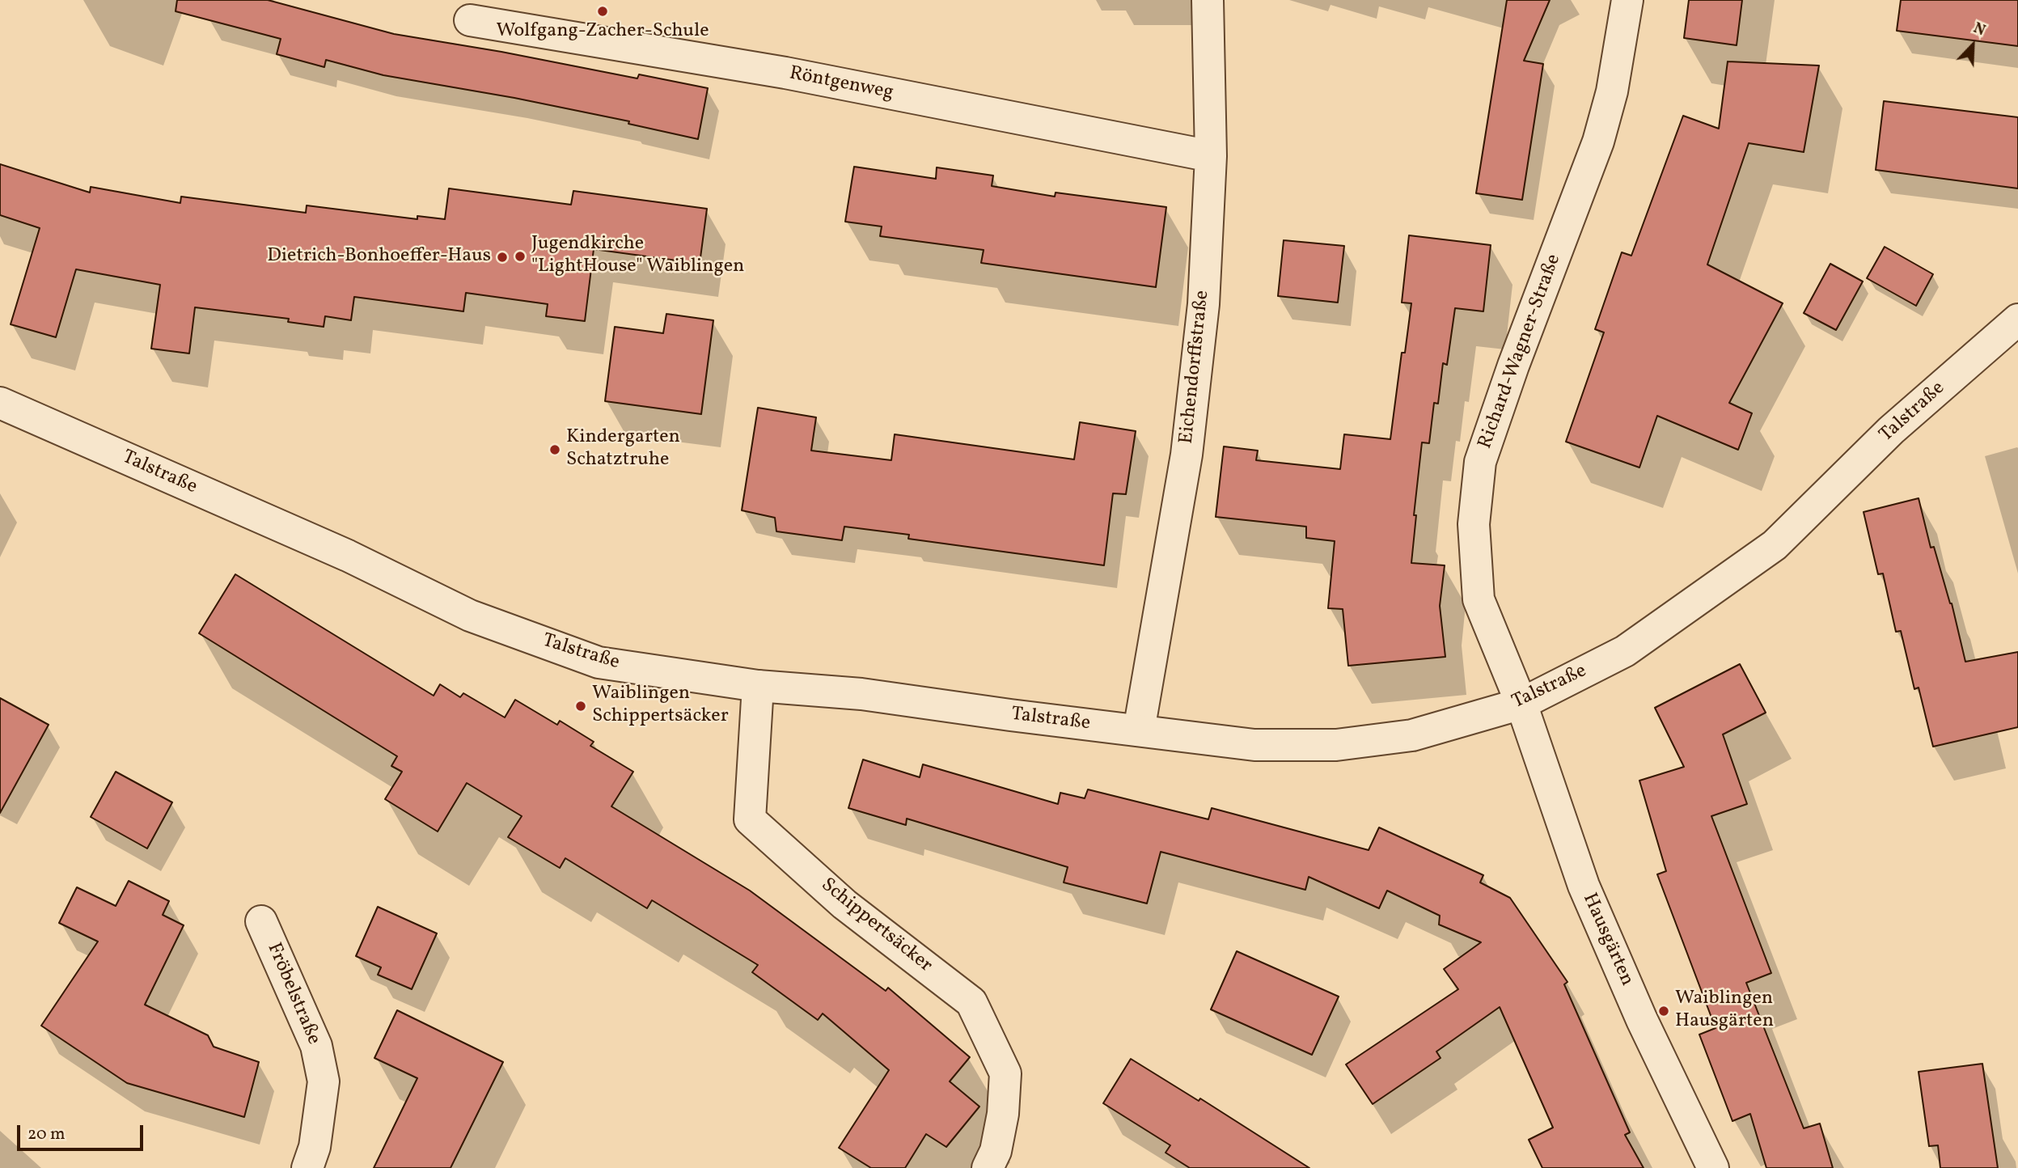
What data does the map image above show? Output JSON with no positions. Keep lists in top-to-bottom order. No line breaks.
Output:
{"streets":{"street":["Röntgenweg","Richard-Wagner-Straße","Eichendorffstraße","Talstraße","Schippertsäcker","Hausgärten","Fröbelstraße"]},"crossings":[["Röntgenweg","Eichendorffstraße"],["Richard-Wagner-Straße","Talstraße"],["Richard-Wagner-Straße","Hausgärten"],["Eichendorffstraße","Talstraße"],["Talstraße","Schippertsäcker"],["Talstraße","Hausgärten"]],"places":["Wolfgang-Zacher-Schule","Jugendkirche \"LightHouse\" Waiblingen","Dietrich-Bonhoeffer-Haus","Kindergarten Schatztruhe","Waiblingen Schippertsäcker","Waiblingen Hausgärten"],"scale_bar":"20 m","north":"top right"}
